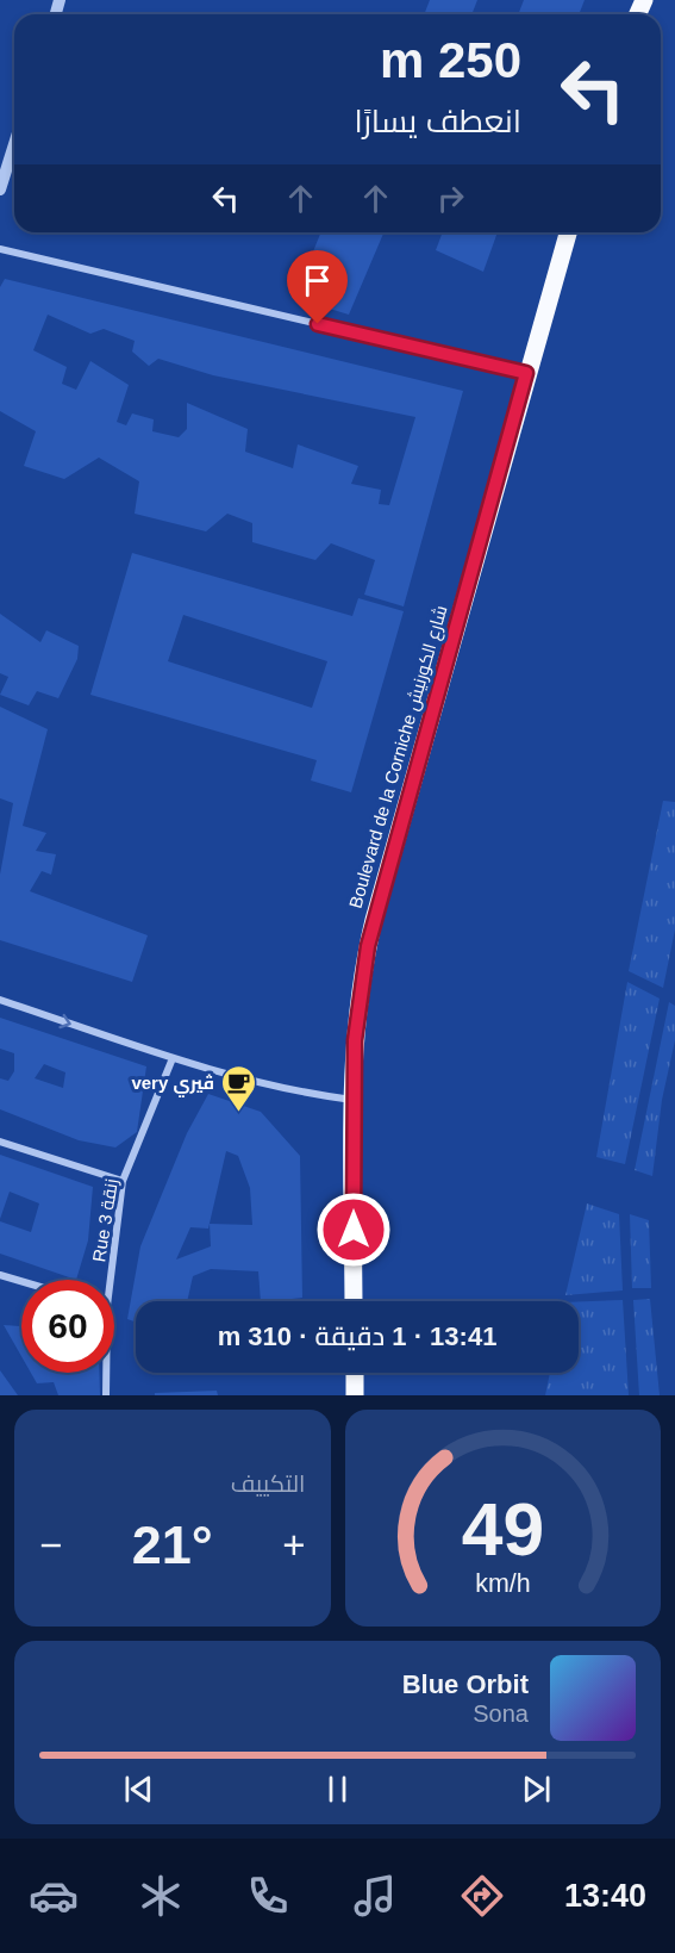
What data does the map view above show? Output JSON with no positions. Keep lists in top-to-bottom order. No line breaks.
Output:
{"streets":{"main road":["Boulevard de la Corniche شارع الكورنيش"],"street":["Rue 3 زنقة"]},"places":{"cafe":["very ڤيري"]},"page":{"turn":["250 m","انعطف يسارًا"],"limit":"60","trip":"13:41 · 1 دقيقة · 310 m","tile":"التكييف","heat":["−","21°","+"],"song":["Blue Orbit","Sona"],"tabs":"13:40","gauge":["49","km/h"]}}
